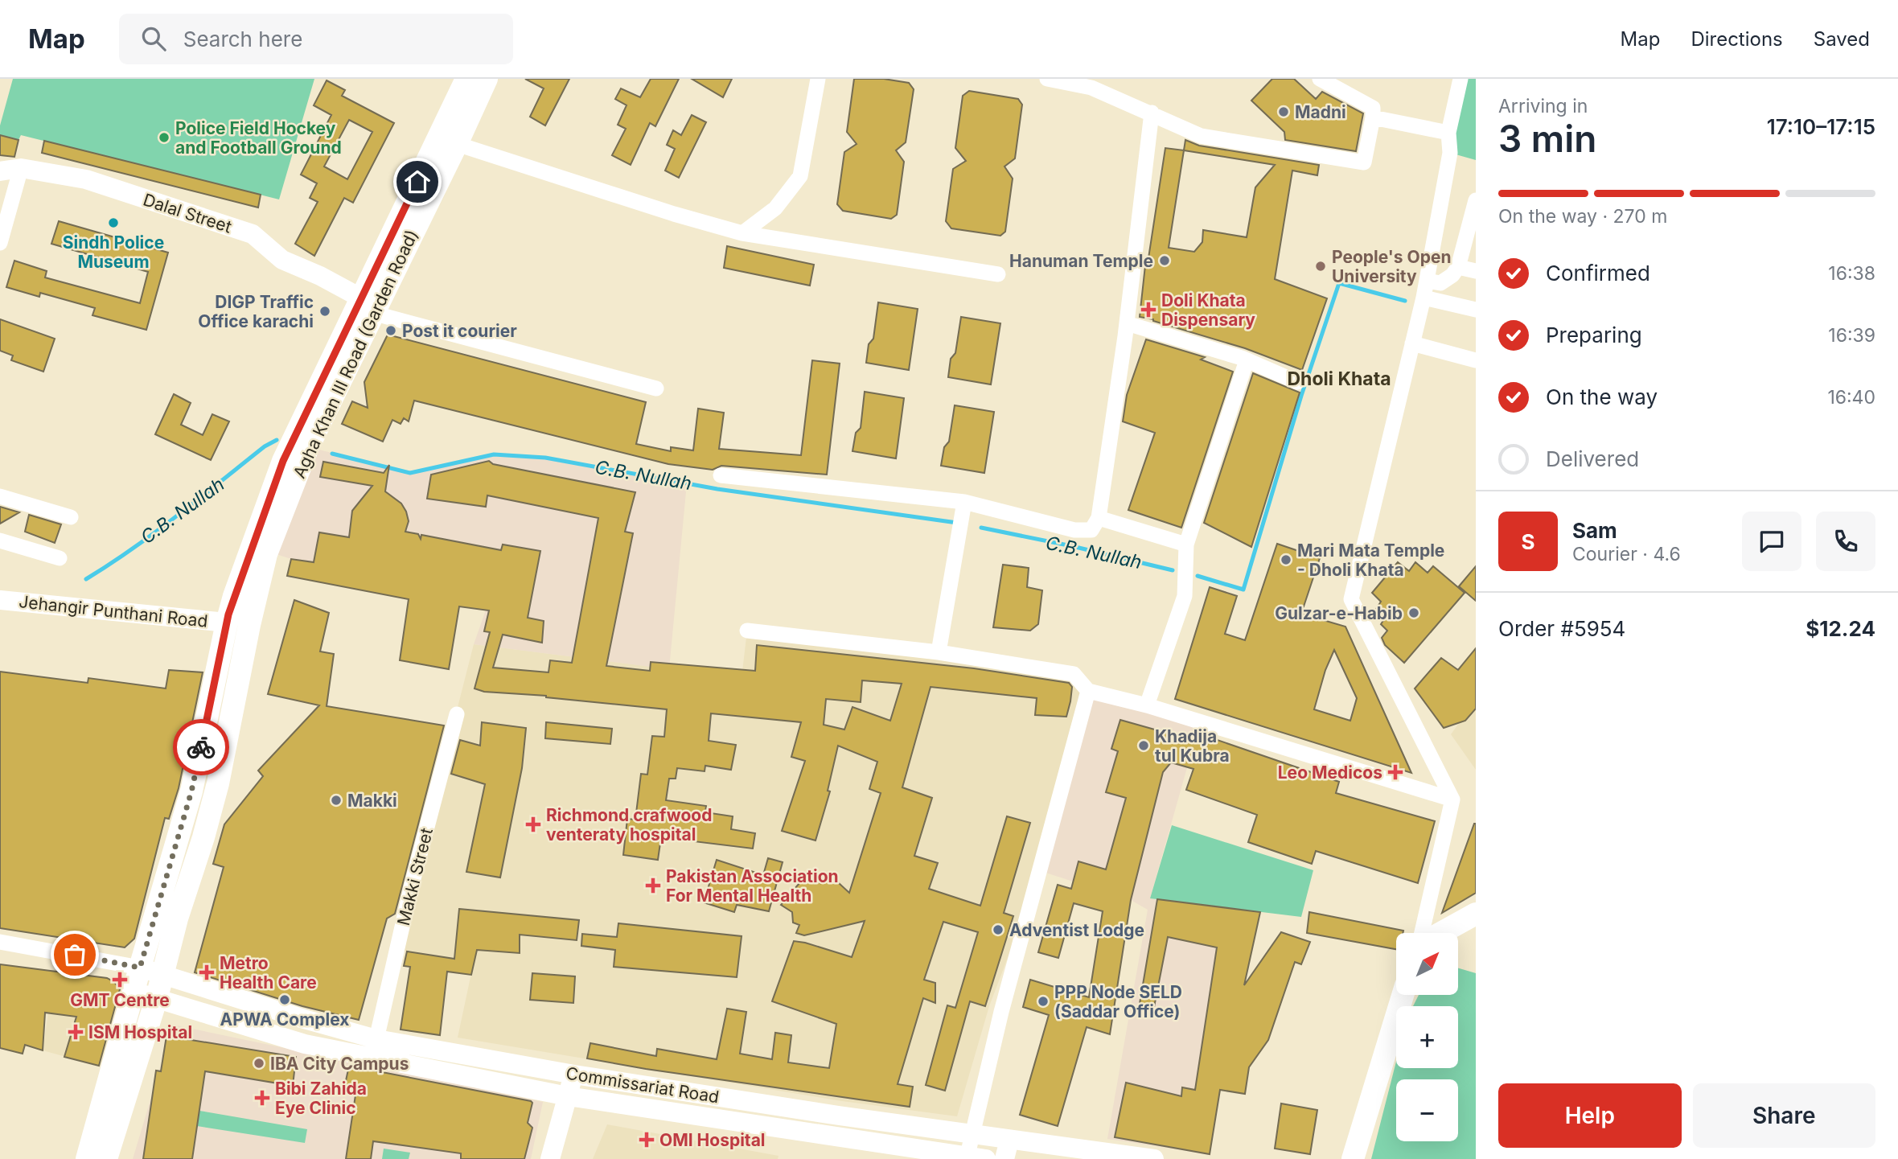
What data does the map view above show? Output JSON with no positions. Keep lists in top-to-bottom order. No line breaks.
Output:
{"streets":{"main road":["Agha Khan III Road (Garden Road)"],"street":["Dalal Street","Jehangir Punthani Road","Makki Street","Commissariat Road"]},"crossings":[["Dalal Street","Agha Khan III Road (Garden Road)"],["Agha Khan III Road (Garden Road)","Jehangir Punthani Road"],["Agha Khan III Road (Garden Road)","Commissariat Road"],["Makki Street","Commissariat Road"]],"districts":["Dholi Khata"],"water":["C.B. Nullah"],"places":{"other":["Madni","Police Field Hockey and Football Ground","Sindh Police Museum","Hanuman Temple","People's Open University","DIGP Traffic Office karachi","Post it courier","Mari Mata Temple - Dholi Khata","Gulzar-e-Habib","Khadija tul Kubra","Makki","Adventist Lodge","APWA Complex","PPP Node SELD (Saddar Office)","IBA City Campus"],"health":["Doli Khata Dispensary","Leo Medicos","Richmond crafwood venteraty hospital","Pakistan Association For Mental Health","Metro Health Care","GMT Centre","ISM Hospital","Bibi Zahida Eye Clinic","OMI Hospital"]},"north":"top right","page":{"header":"Map","search":"Search here","nav":["Map","Directions","Saved"],"heading":["3 min","Arriving in","17:10–17:15"],"panel":["Sam","Courier · 4.6","Order #5954","$12.24"],"bar":"On the way · 270 m","list":[["Confirmed","16:38"],["Preparing","16:39"],["On the way","16:40"],"Delivered"],"round":"S","map_buttons":["+","−"],"buttons":["Help","Share"]}}
